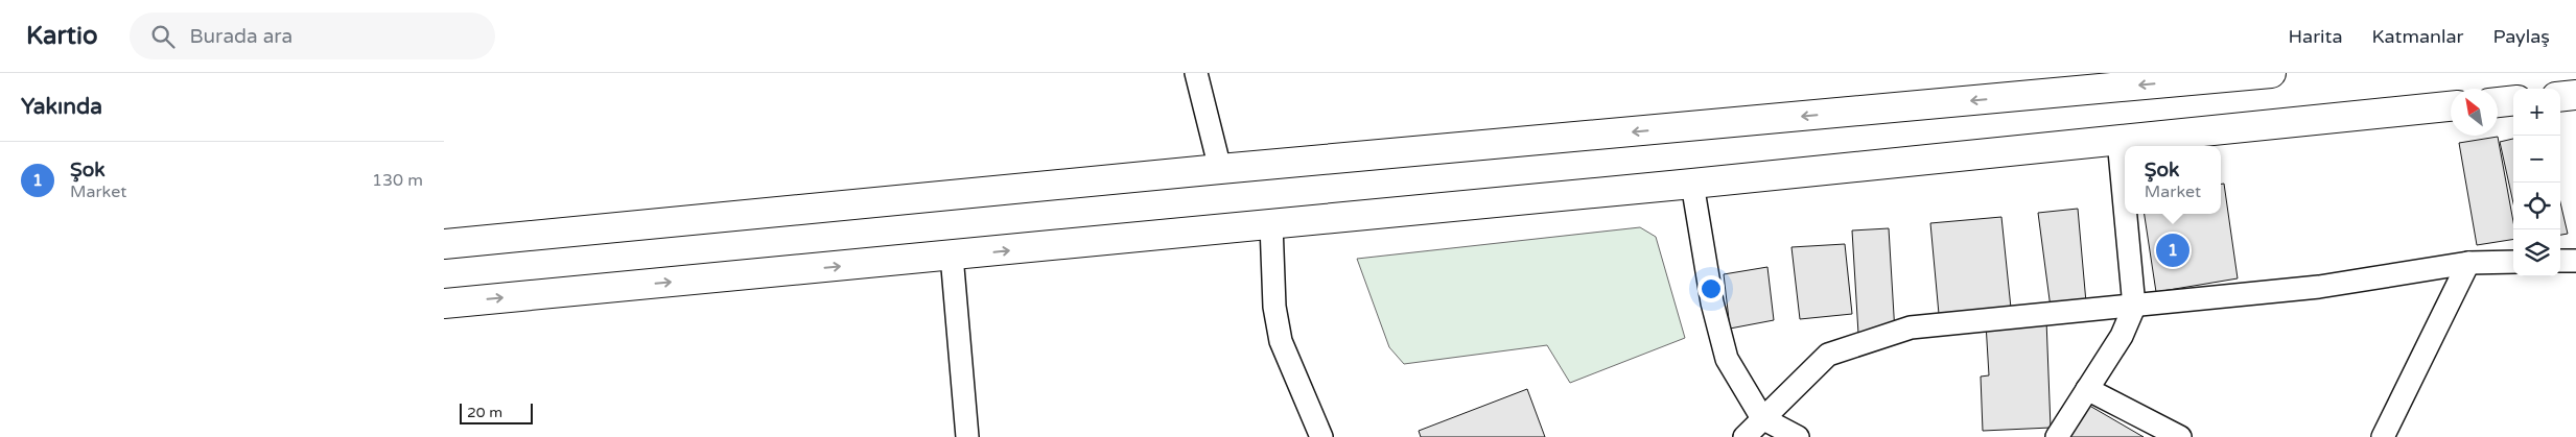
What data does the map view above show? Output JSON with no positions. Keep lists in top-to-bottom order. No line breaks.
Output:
{"scale_bar":"20 m","north":"top left","page":{"header":"Kartio","search":"Burada ara","nav":["Harita","Katmanlar","Paylaş"],"heading":"Yakında","map_buttons":["+","−"],"list":[{"mark":"1","name":"Şok","note":"Market","value":"130 m"}],"popup":["Şok","Market"],"pins":"1","scale":"20 m"}}
